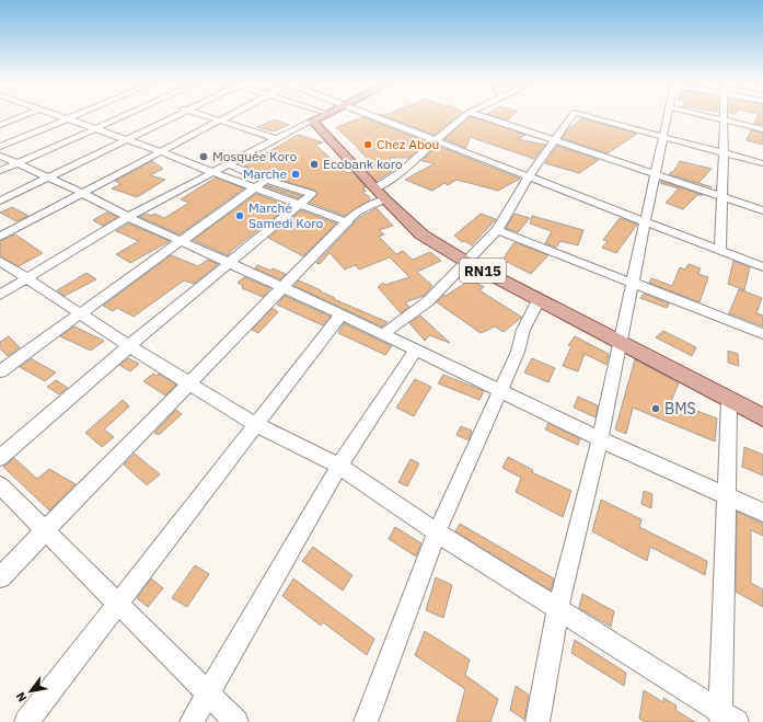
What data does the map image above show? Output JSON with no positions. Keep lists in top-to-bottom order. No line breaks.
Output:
{"streets":{"main road":["RN15"]},"places":["Chez Abou","Mosquée Koro","Ecobank koro","Marche","Marché Samedi Koro","BMS"],"north":"bottom left"}
